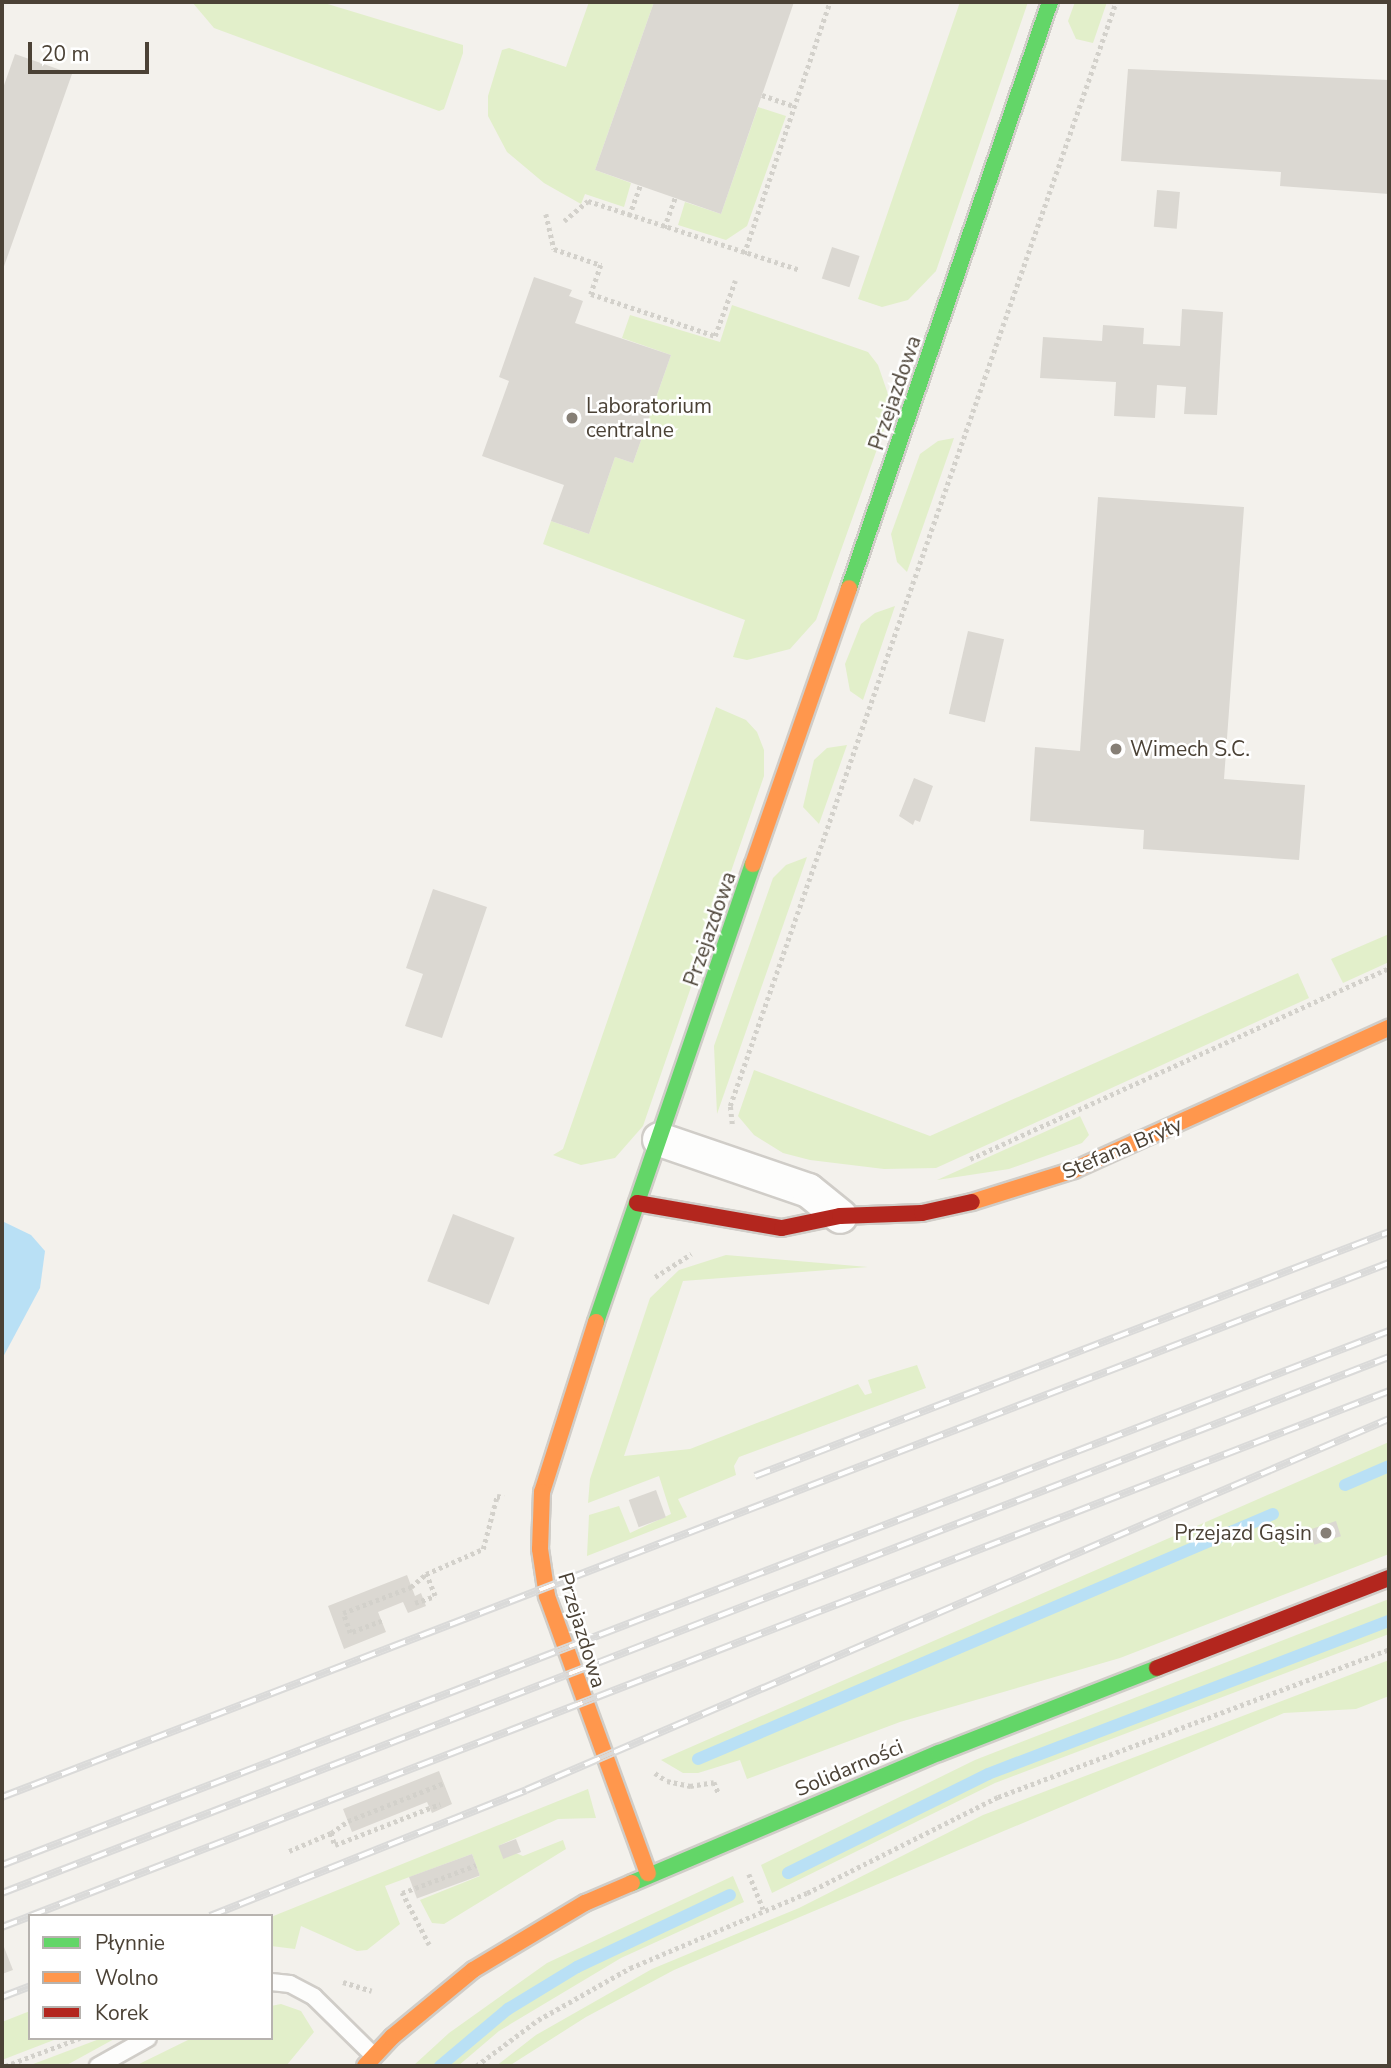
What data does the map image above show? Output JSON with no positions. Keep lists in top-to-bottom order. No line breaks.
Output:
{"streets":{"street":["Przejazdowa","Stefana Bryły","Solidarności"]},"crossings":[["Przejazdowa","Stefana Bryły"],["Przejazdowa","Solidarności"]],"places":["Laboratorium centralne","Wimech S.C.","Przejazd Gąsin"],"legend":["Płynnie","Wolno","Korek"],"scale_bar":"20 m"}
